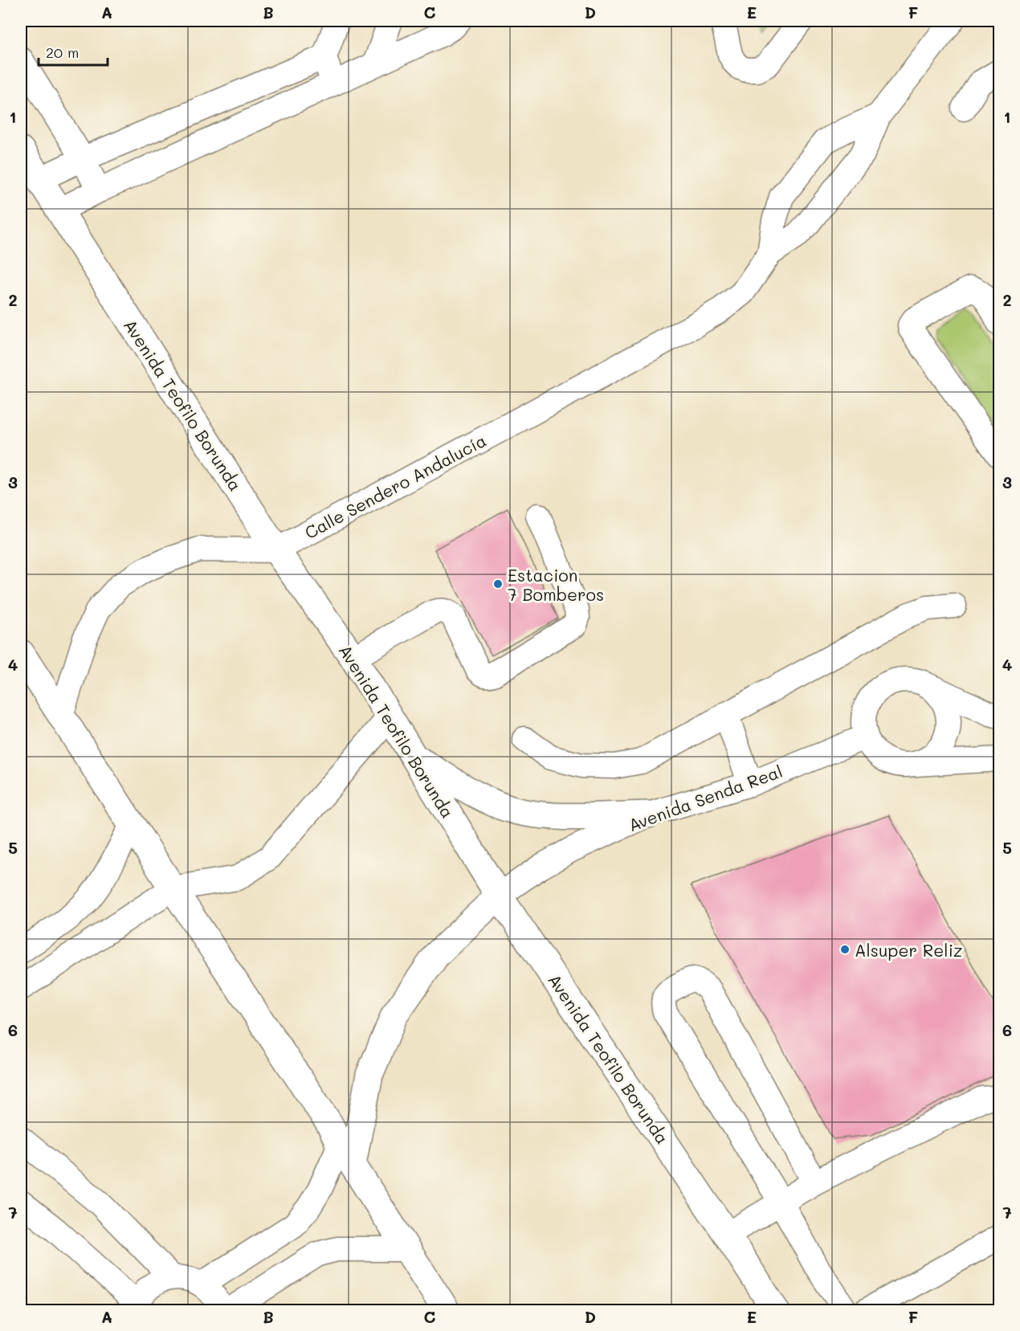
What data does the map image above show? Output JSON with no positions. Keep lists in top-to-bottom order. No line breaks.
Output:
{"streets":{"main road":["Avenida Teofilo Borunda"],"street":["Calle Sendero Andalucía","Avenida Senda Real"]},"crossings":[["Avenida Teofilo Borunda","Calle Sendero Andalucía"],["Avenida Teofilo Borunda","Avenida Senda Real"]],"places":["Estacion 7 Bomberos","Alsuper Reliz"],"scale_bar":"20 m","grid":{"columns":["A","B","C","D","E","F"],"rows":["1","2","3","4","5","6","7"]}}
